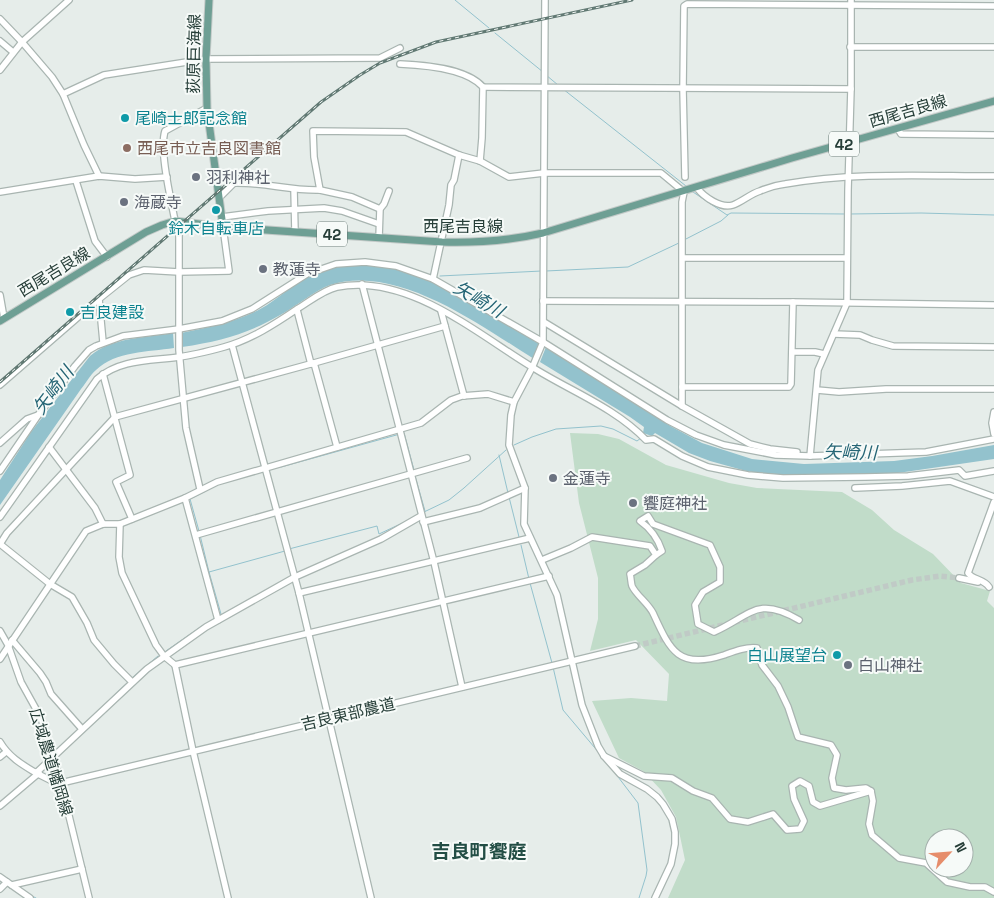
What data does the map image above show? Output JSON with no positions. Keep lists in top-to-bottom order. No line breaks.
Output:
{"streets":{"main road":["荻原巨海線","西尾吉良線","42"],"street":["吉良東部農道","広域農道幡岡線"]},"crossings":[["荻原巨海線","西尾吉良線"],["吉良東部農道","広域農道幡岡線"]],"districts":["吉良町饗庭"],"water":["矢崎川"],"places":["尾崎士郎記念館","西尾市立吉良図書館","羽利神社","海蔵寺","鈴木自転車店","教蓮寺","吉良建設","金蓮寺","饗庭神社","白山展望台","白山神社"],"north":"top right"}
